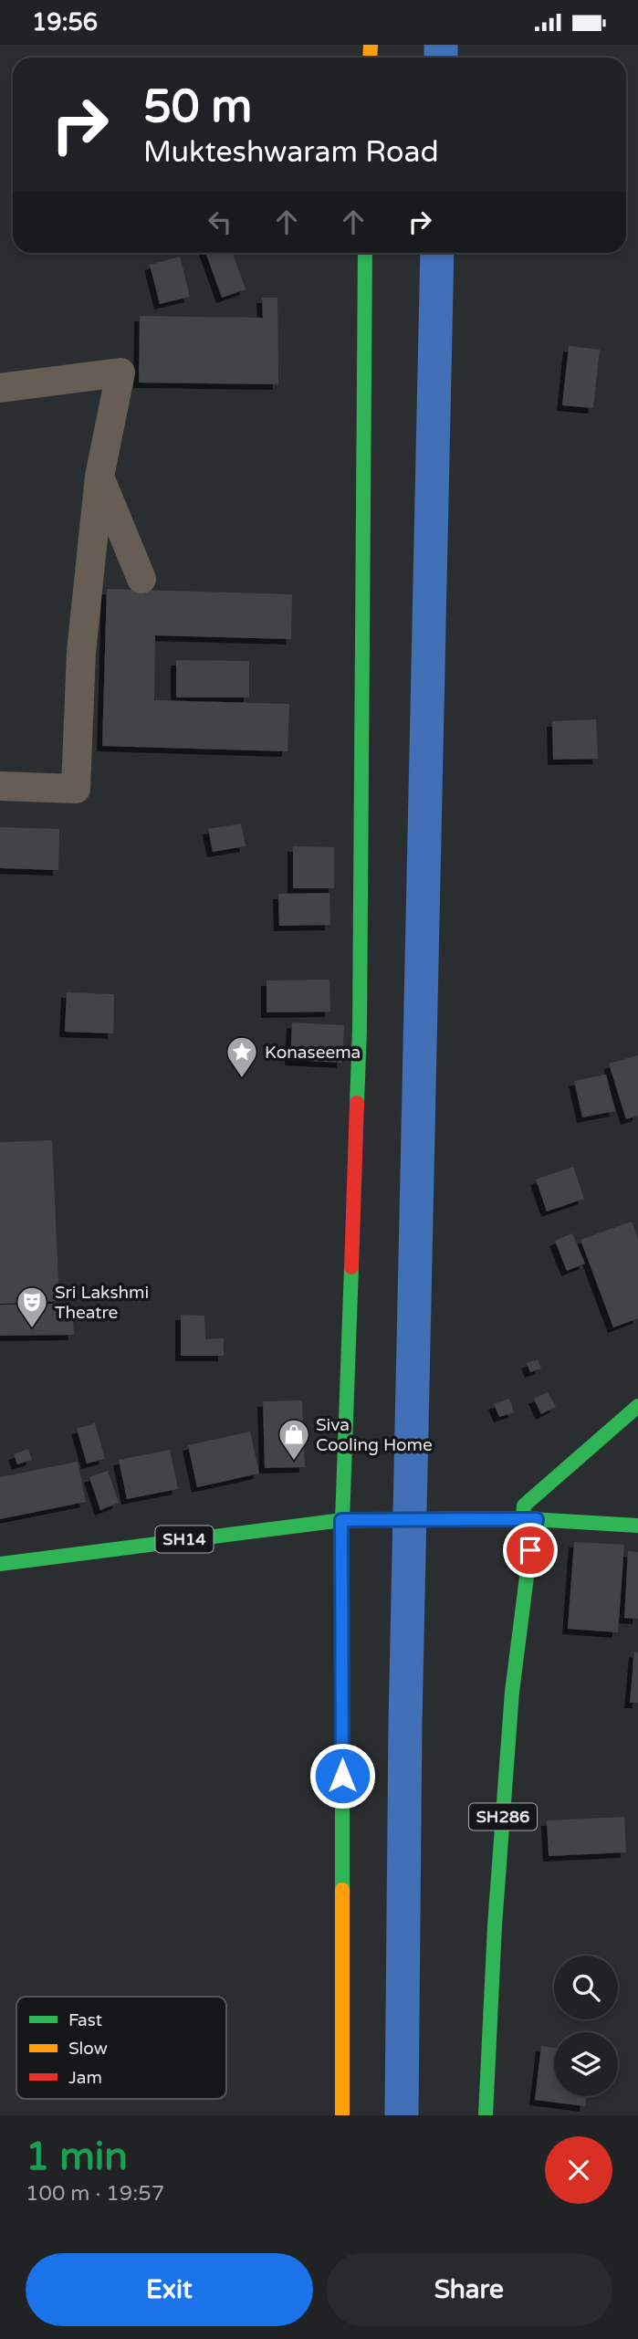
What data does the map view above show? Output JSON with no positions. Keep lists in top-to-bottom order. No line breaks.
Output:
{"streets":{"street":["SH14","SH286"]},"crossings":[["SH14","SH286"]],"places":{"place":["Konaseema"],"theatre":["Sri Lakshmi Theatre"],"shop":["Siva Cooling Home"]},"legend":["Fast","Slow","Jam"],"page":{"status":"19:56","turn":["50 m","Mukteshwaram Road"],"heading":["1 min","100 m · 19:57"],"buttons":["Exit","Share"]}}
